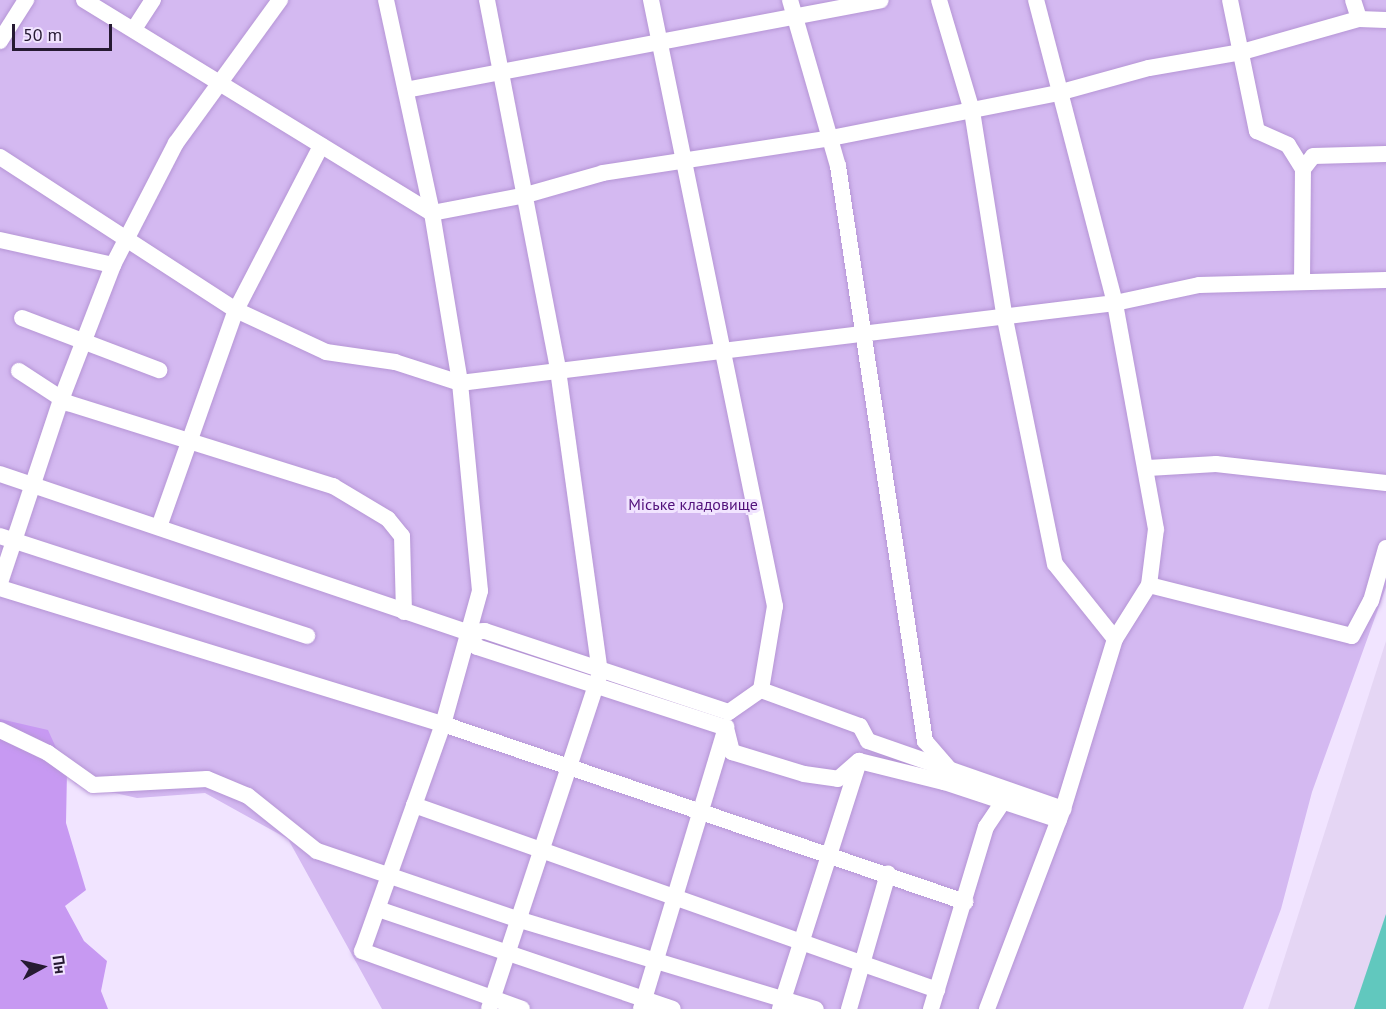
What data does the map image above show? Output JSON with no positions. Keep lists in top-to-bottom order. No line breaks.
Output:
{"parks":["Міське кладовище"],"scale_bar":"50 m","north":"right"}
